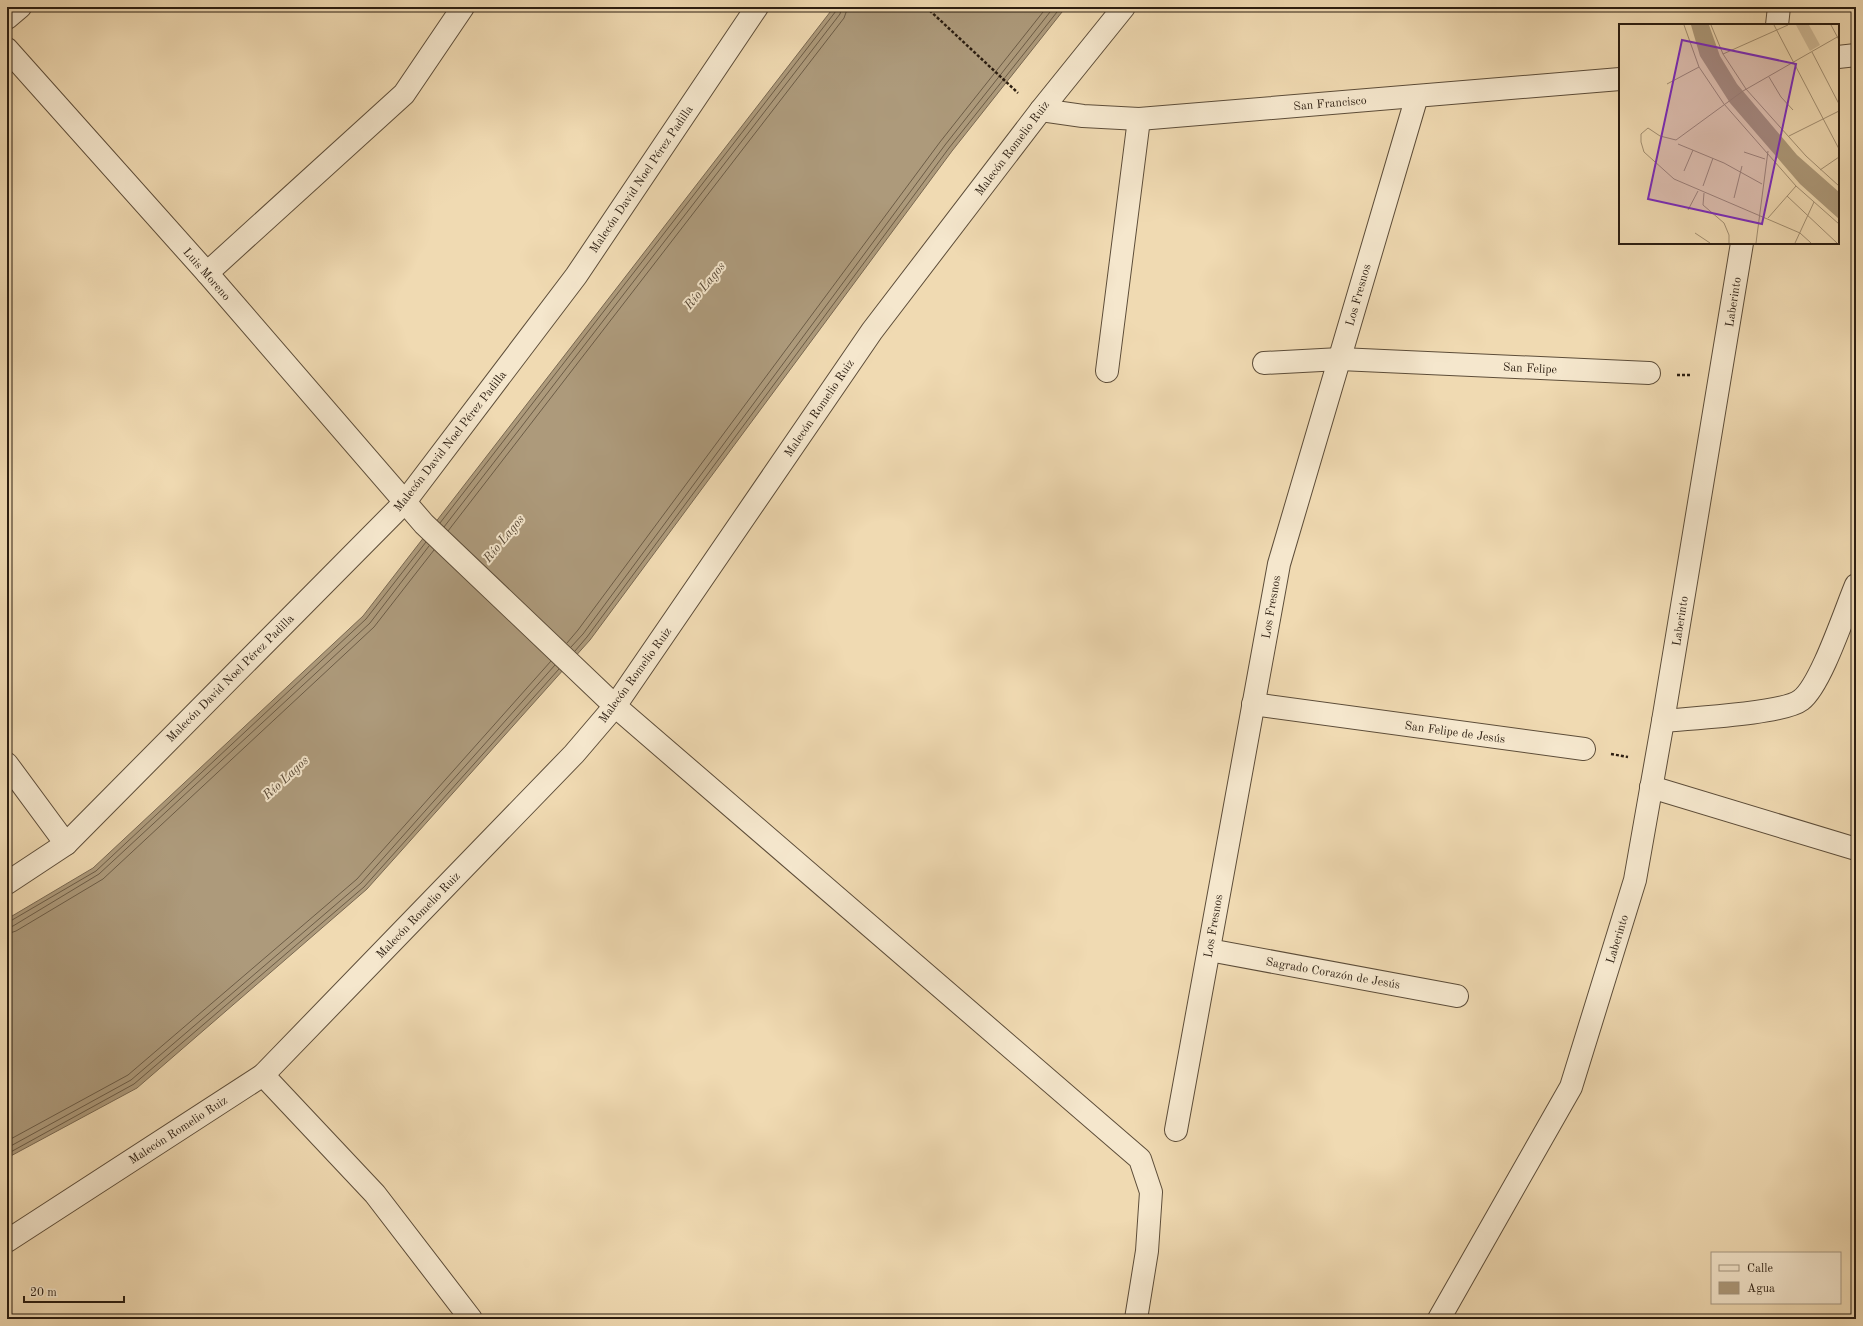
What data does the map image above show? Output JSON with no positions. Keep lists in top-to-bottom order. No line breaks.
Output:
{"streets":{"street":["San Francisco","Malecón Romelio Ruiz","Malecón David Noel Pérez Padilla","Luis Moreno","Los Fresnos","Laberinto","San Felipe","San Felipe de Jesús","Sagrado Corazón de Jesús"]},"crossings":[["San Francisco","Malecón Romelio Ruiz"],["San Francisco","Los Fresnos"],["Malecón Romelio Ruiz","Luis Moreno"],["Malecón David Noel Pérez Padilla","Luis Moreno"],["Los Fresnos","San Felipe"],["Los Fresnos","San Felipe de Jesús"],["Los Fresnos","Sagrado Corazón de Jesús"]],"water":["Río Lagos"],"legend":["Calle","Agua"],"scale_bar":"20 m"}
